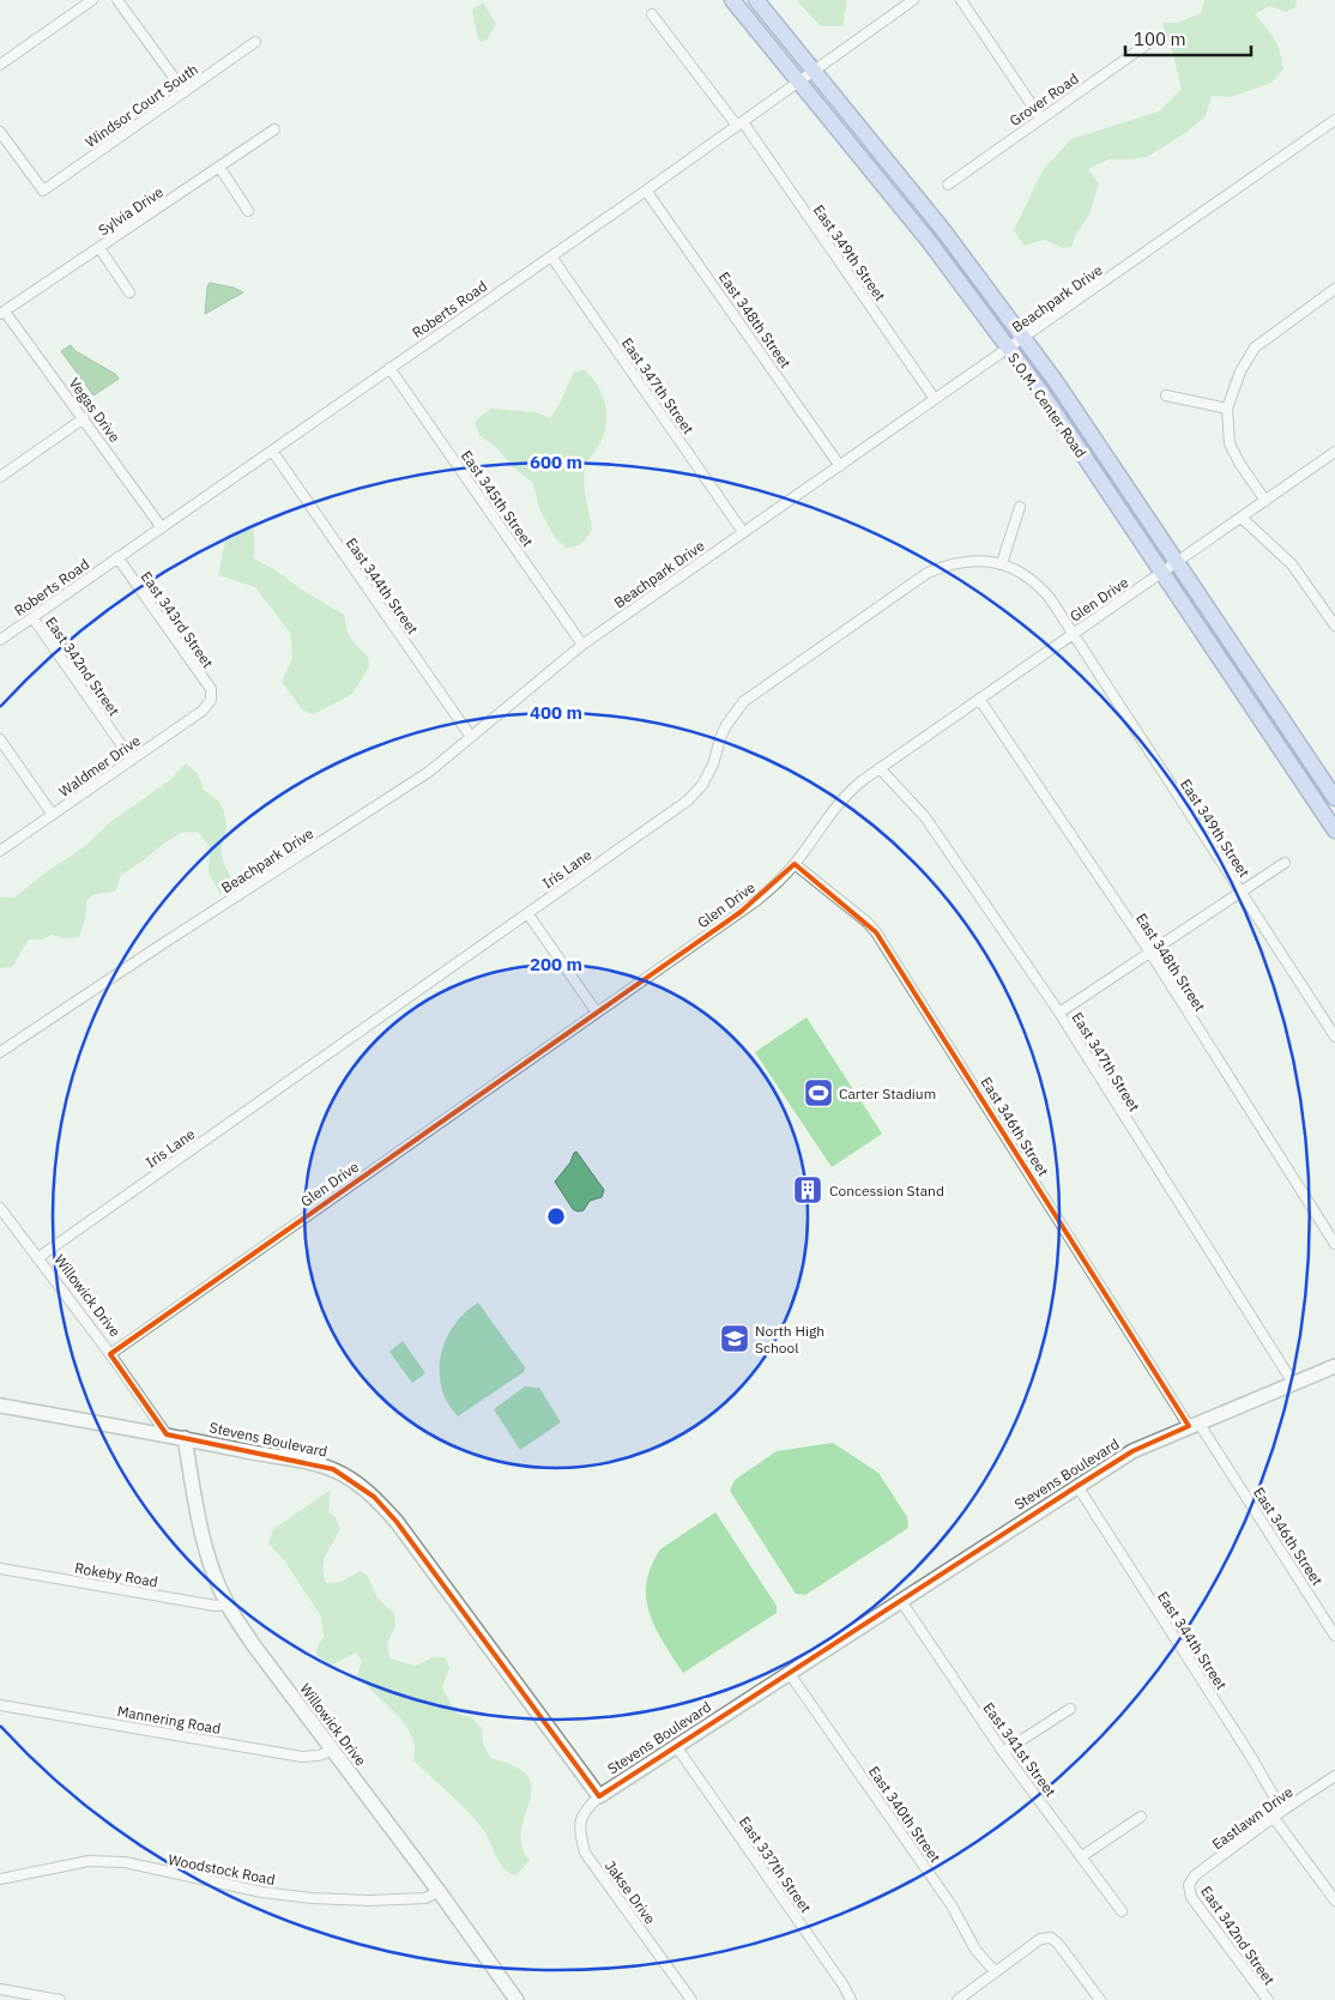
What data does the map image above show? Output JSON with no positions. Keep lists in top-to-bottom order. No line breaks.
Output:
{"streets":{"main road":["S.O.M. Center Road"],"street":["Grover Road","Windsor Court South","Sylvia Drive","East 349th Street","Beachpark Drive","Roberts Road","East 348th Street","East 347th Street","Vegas Drive","East 345th Street","East 344th Street","Glen Drive","East 343rd Street","East 342nd Street","Waldmer Drive","Iris Lane","East 346th Street","Willowick Drive","Stevens Boulevard","Rokeby Road","Mannering Road","East 341st Street","East 340th Street","Eastlawn Drive","East 337th Street","Woodstock Road","Jakse Drive"]},"crossings":[["Sylvia Drive","Vegas Drive"],["East 349th Street","Beachpark Drive"],["East 349th Street","Roberts Road"],["East 349th Street","Glen Drive"],["East 349th Street","Iris Lane"],["Beachpark Drive","East 348th Street"],["Beachpark Drive","East 347th Street"],["Beachpark Drive","S.O.M. Center Road"],["Beachpark Drive","East 345th Street"],["Beachpark Drive","East 344th Street"],["Roberts Road","East 348th Street"],["Roberts Road","East 347th Street"],["Roberts Road","S.O.M. Center Road"],["Roberts Road","Vegas Drive"],["Roberts Road","East 345th Street"],["Roberts Road","East 344th Street"],["Roberts Road","East 343rd Street"],["Roberts Road","East 342nd Street"],["East 348th Street","Glen Drive"],["East 347th Street","Glen Drive"],["East 347th Street","Stevens Boulevard"],["S.O.M. Center Road","Glen Drive"],["East 344th Street","Stevens Boulevard"],["East 344th Street","Eastlawn Drive"],["Glen Drive","Iris Lane"],["Glen Drive","East 346th Street"],["Glen Drive","Willowick Drive"],["East 343rd Street","Waldmer Drive"],["East 342nd Street","Waldmer Drive"],["East 342nd Street","Eastlawn Drive"],["Iris Lane","Willowick Drive"],["East 346th Street","Stevens Boulevard"],["Willowick Drive","Stevens Boulevard"],["Willowick Drive","Rokeby Road"],["Willowick Drive","Mannering Road"],["Willowick Drive","Woodstock Road"],["Stevens Boulevard","East 341st Street"],["Stevens Boulevard","East 340th Street"],["Stevens Boulevard","East 337th Street"],["Stevens Boulevard","Jakse Drive"]],"places":{"sports":["Carter Stadium"],"building":["Concession Stand"],"school or university":["North High School"]},"scale_bar":"100 m","rings":["600 m","400 m","200 m"]}
